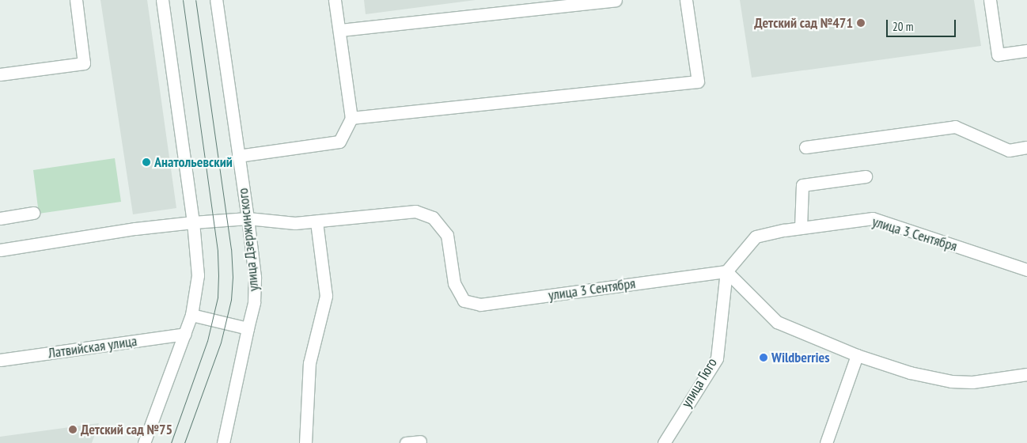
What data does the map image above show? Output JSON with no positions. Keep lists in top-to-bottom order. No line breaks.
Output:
{"streets":{"street":["улица 3 Сентября","улица Дзержинского","Латвийская улица","улица Гюго"]},"crossings":[["улица 3 Сентября","улица Дзержинского"],["улица 3 Сентября","улица Гюго"]],"places":["Детский сад №471","Анатольевский","Wildberries","Детский сад №75"],"scale_bar":"20 m"}
